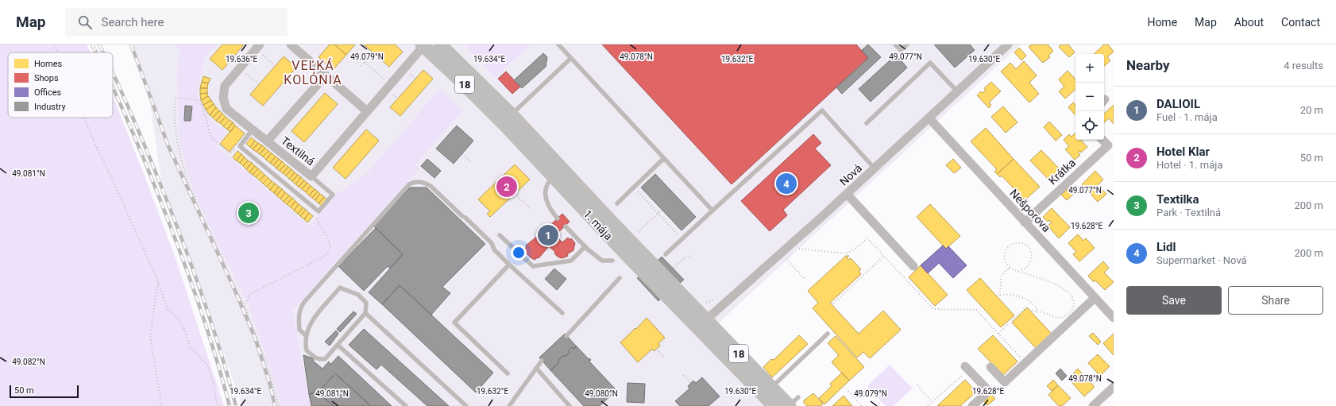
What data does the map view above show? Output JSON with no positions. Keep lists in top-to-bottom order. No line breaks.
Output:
{"streets":{"main road":["18","1. mája"],"street":["Textilná","Krátka","Nová","Nešporova"]},"crossings":[["Textilná","1. mája"],["Krátka","Nešporova"],["Nová","Nešporova"],["Nová","1. mája"]],"districts":["VEĽKÁ KOLÓNIA"],"legend":["Homes","Shops","Offices","Industry"],"scale_bar":"50 m","page":{"header":"Map","search":"Search here","nav":["Home","Map","About","Contact"],"heading":["Nearby","4 results"],"map_buttons":["+","−"],"list":[{"mark":"1","name":"DALIOIL","note":"Fuel · 1. mája","value":"20 m"},{"mark":"2","name":"Hotel Klar","note":"Hotel · 1. mája","value":"50 m"},{"mark":"3","name":"Textilka","note":"Park · Textilná","value":"200 m"},{"mark":"4","name":"Lidl","note":"Supermarket · Nová","value":"200 m"}],"pins":["4","2","3","1"],"buttons":["Save","Share"],"scale":"50 m"},"coordinates":["49.079°N","49.078°N","49.077°N","19.636°E","19.634°E","19.632°E","19.630°E","49.081°N","19.628°E","49.082°N","49.080°N"]}
